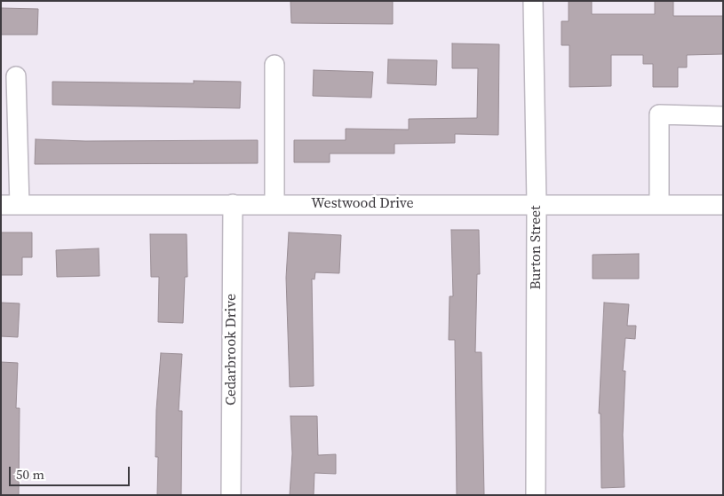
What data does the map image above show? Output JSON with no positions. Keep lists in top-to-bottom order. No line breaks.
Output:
{"streets":{"street":["Westwood Drive","Burton Street","Cedarbrook Drive"]},"crossings":[["Westwood Drive","Burton Street"],["Westwood Drive","Cedarbrook Drive"]],"scale_bar":"50 m"}
